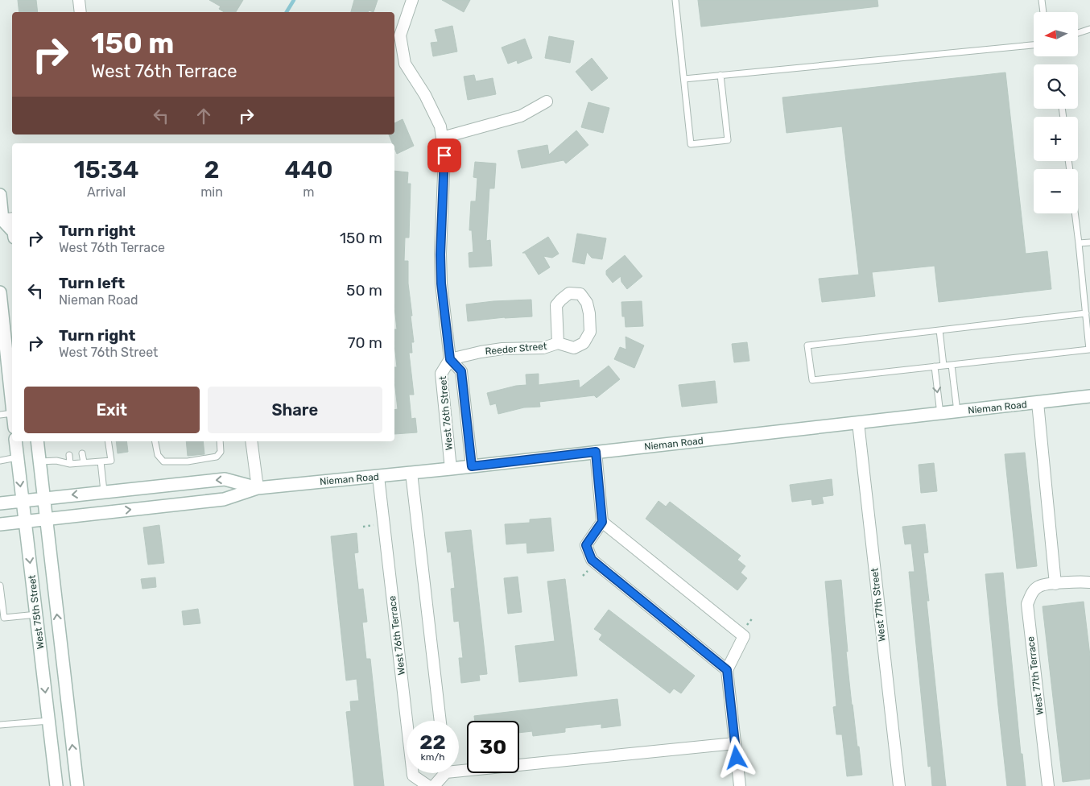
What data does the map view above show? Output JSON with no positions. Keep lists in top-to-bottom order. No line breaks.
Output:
{"streets":{"street":["Reeder Street","Nieman Road","West 76th Street","West 77th Street","West 75th Street","West 76th Terrace","West 77th Terrace"]},"crossings":[["Reeder Street","West 76th Street"],["Nieman Road","West 76th Street"],["Nieman Road","West 77th Street"],["Nieman Road","West 75th Street"],["Nieman Road","West 76th Terrace"]],"north":"left","page":{"map_buttons":["+","−"],"turn":["150 m","West 76th Terrace"],"eta":["15:34","Arrival","2","min","440","m"],"list":[{"name":"Turn right","note":"West 76th Terrace","value":"150 m"},{"name":"Turn left","note":"Nieman Road","value":"50 m"},{"name":"Turn right","note":"West 76th Street","value":"70 m"}],"buttons":["Exit","Share"],"speed":"22 km/h","limit":"30"}}
